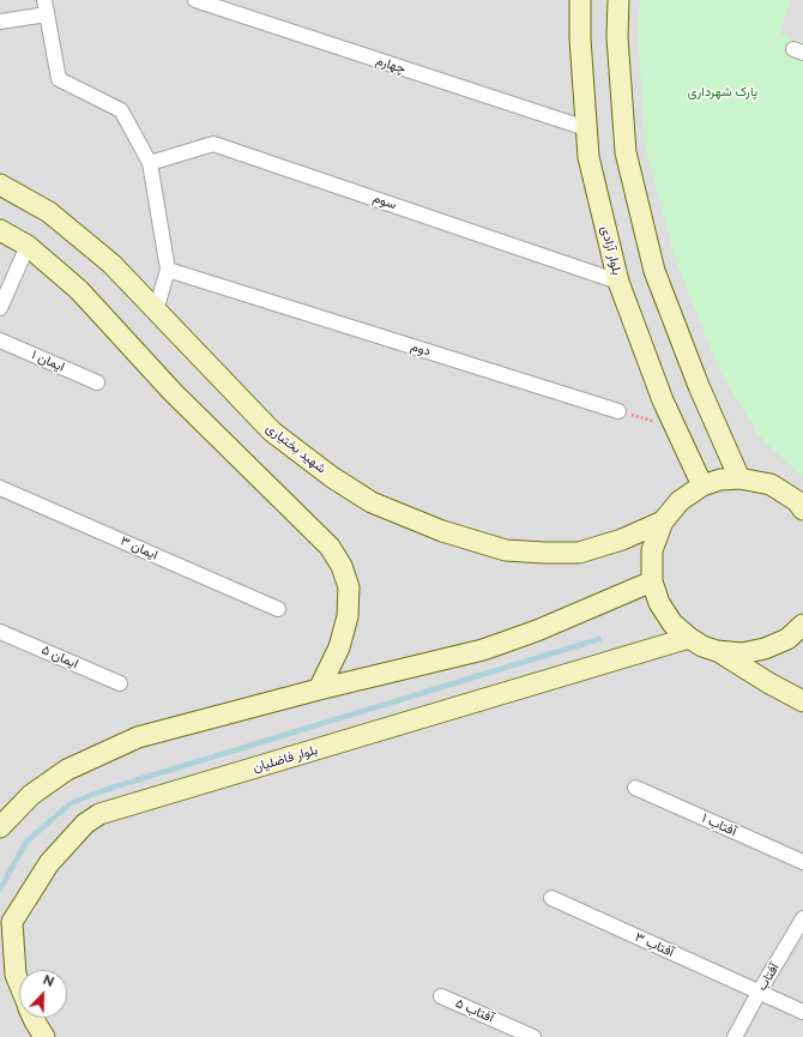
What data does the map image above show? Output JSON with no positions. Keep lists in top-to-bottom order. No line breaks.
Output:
{"streets":{"main road":["بلوار آزادی","شهید بختیاری","بلوار فاضلیان"],"street":["چهارم","سوم","دوم","ایمان ۱","ایمان ۳","ایمان ۵","آفتاب ۱","آفتاب ۳","آفتاب","آفتاب ۵"]},"crossings":[["چهارم","بلوار آزادی"],["سوم","بلوار آزادی"],["آفتاب ۳","آفتاب"]],"parks":["پارک شهرداری"],"north":"top right"}
